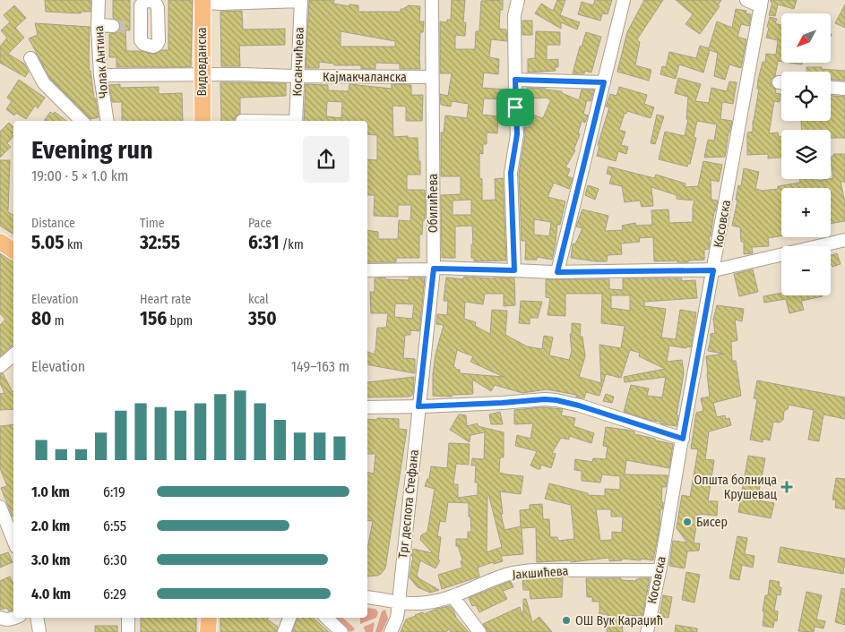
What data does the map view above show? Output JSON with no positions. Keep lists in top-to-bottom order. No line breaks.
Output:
{"streets":{"main road":["Видовданска"],"street":["Чолак Антина","Косанчићева","Кајмакчаланска","Обилићева","Косовска","Трг деспота Стефана","Јакшићева"]},"crossings":[["Чолак Антина","Кајмакчаланска"],["Видовданска","Кајмакчаланска"],["Косанчићева","Кајмакчаланска"],["Кајмакчаланска","Обилићева"],["Обилићева","Трг деспота Стефана"],["Косовска","Јакшићева"],["Трг деспота Стефана","Јакшићева"]],"places":{"health":["Општа болница Крушевац"],"other":["Бисер","ОШ Вук Караџић"]},"north":"bottom left","page":{"map_buttons":["+","−"],"heading":["Evening run","19:00 · 5 × 1.0 km"],"stats":[["Distance","5.05 km"],["Time","32:55"],["Pace","6:31 /km"],["Elevation","80 m"],["Heart rate","156 bpm"],["kcal","350"]],"chart":["Elevation","149–163 m"],"list":[{"name":"1.0 km","note":"6:19"},{"name":"2.0 km","note":"6:55"},{"name":"3.0 km","note":"6:30"},{"name":"4.0 km","note":"6:29"}]}}
